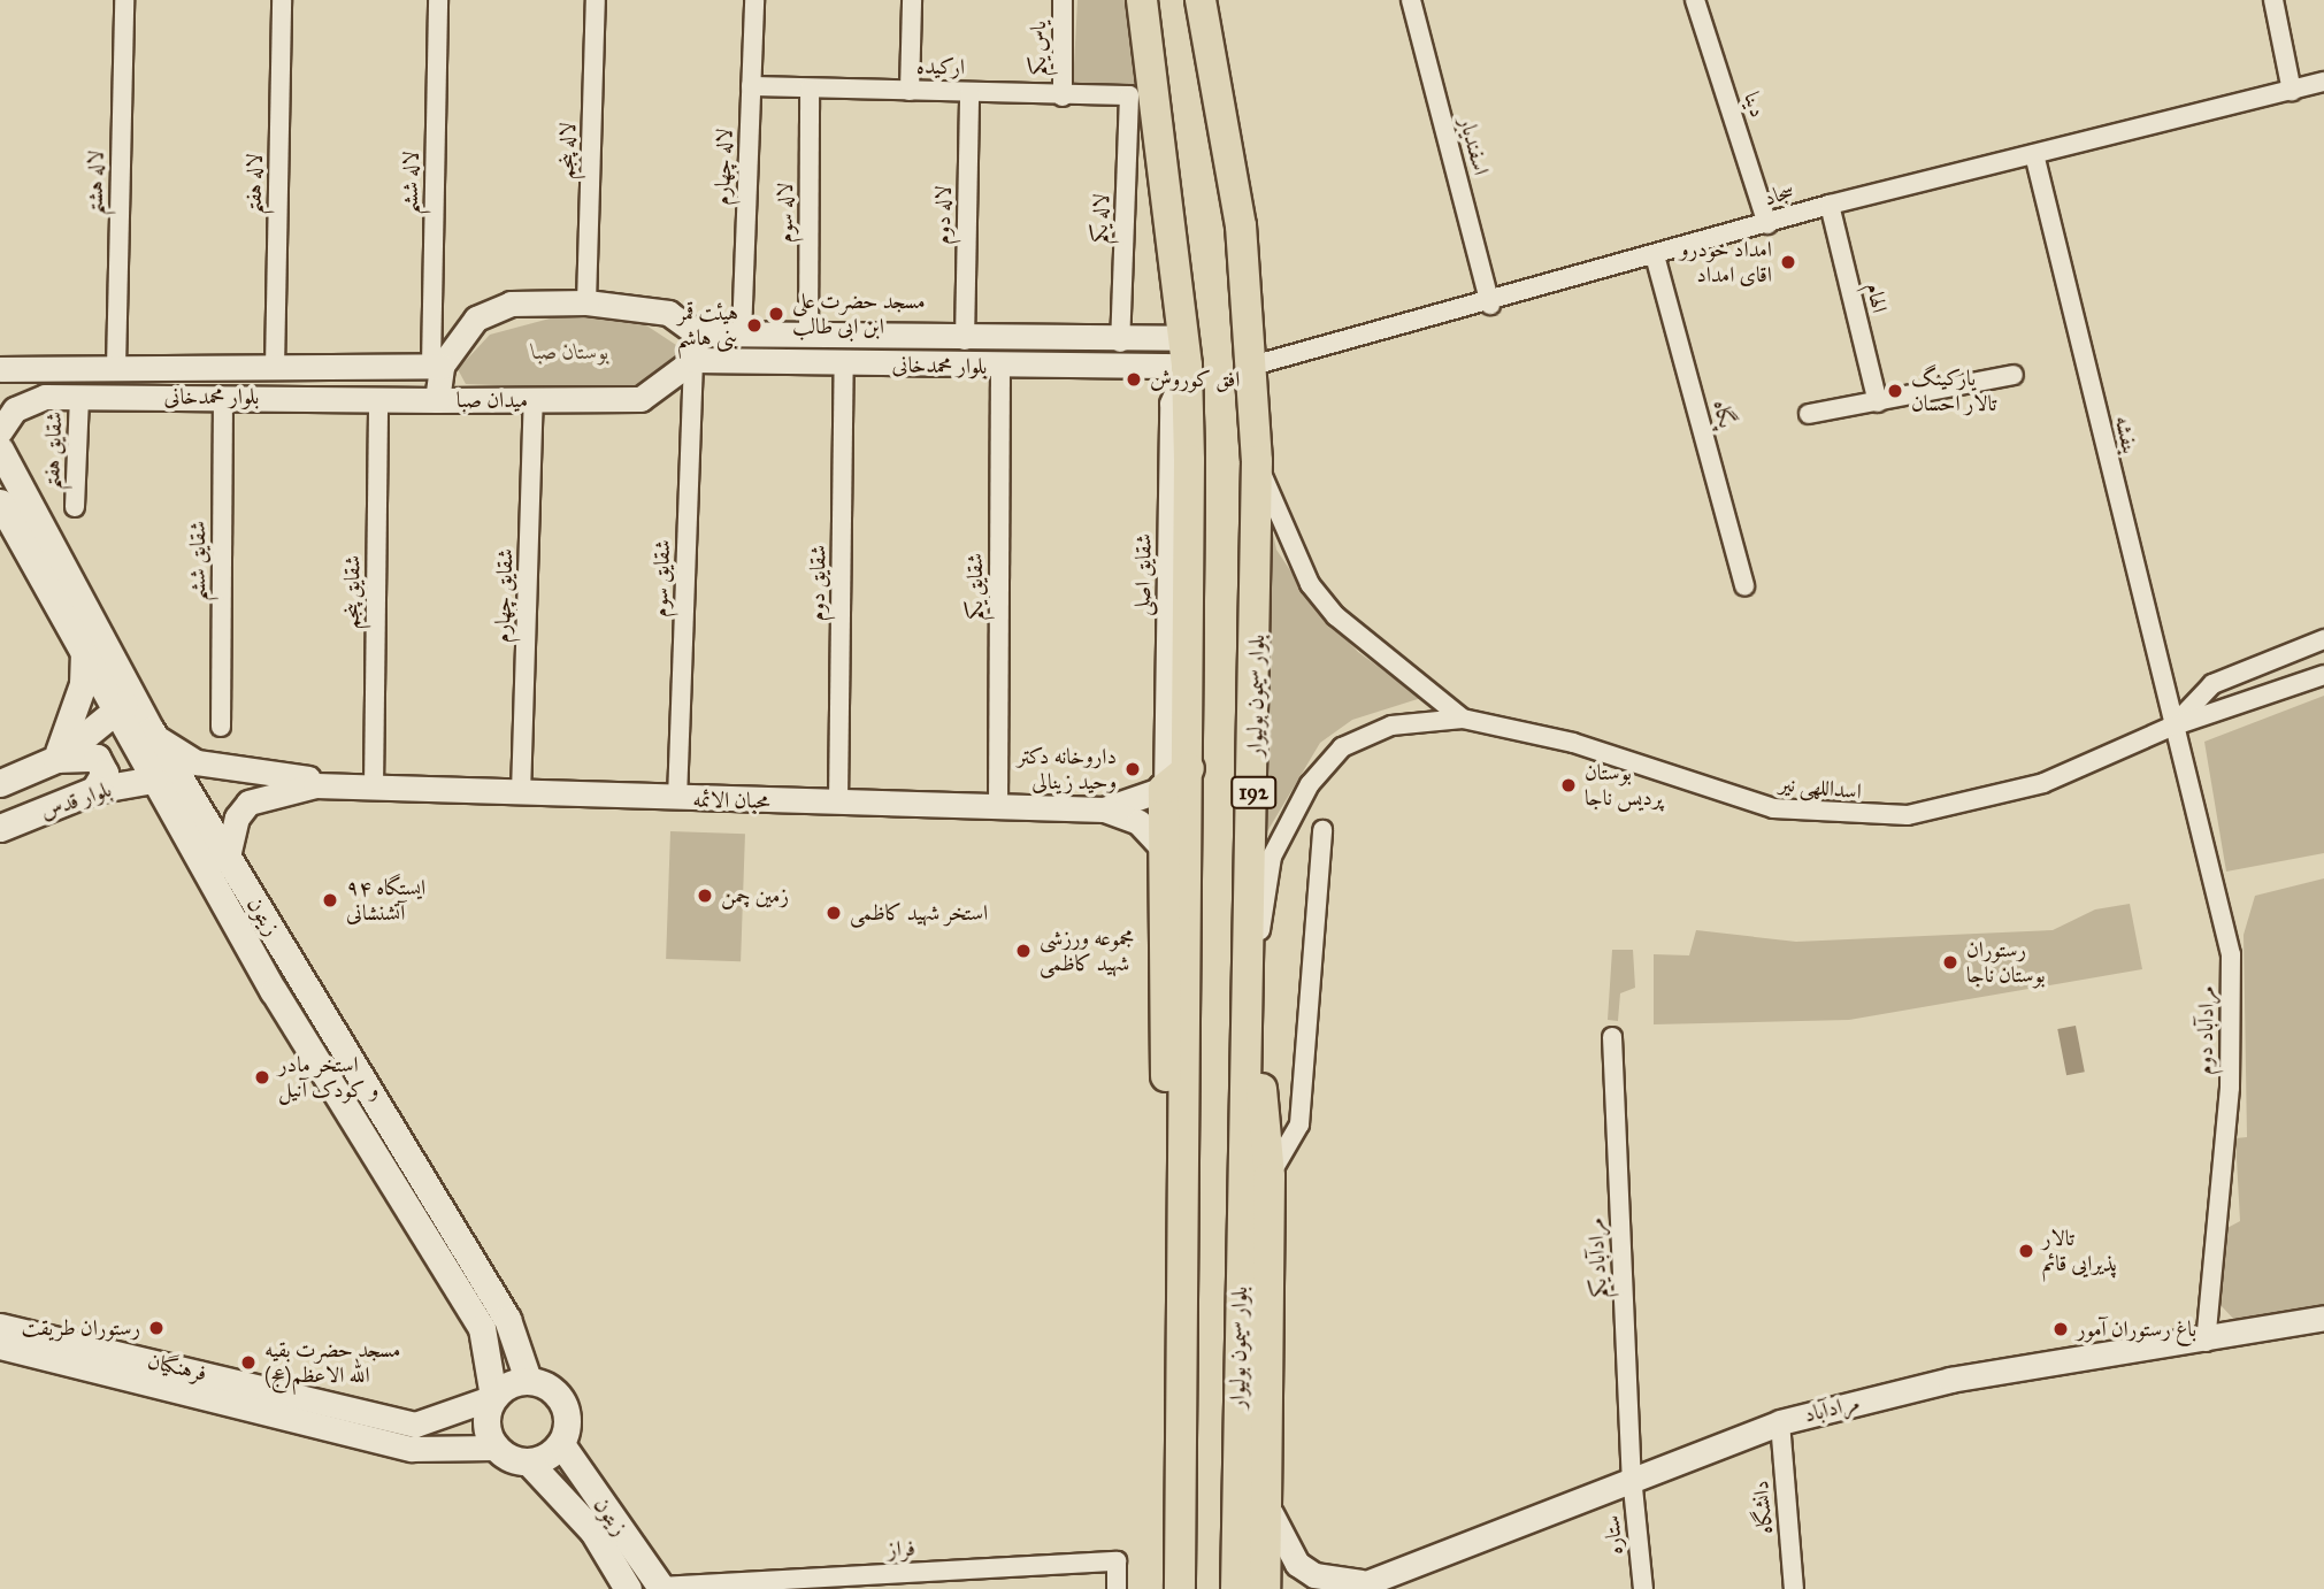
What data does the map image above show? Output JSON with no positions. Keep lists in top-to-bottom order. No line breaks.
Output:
{"streets":{"main road":["بلوار سیمون بولیوار","192","بلوار قدس","زیتون"],"street":["یاس یکم","ارکیده","دینا","اسفندیار","لاله پنجم","لاله چهارم","لاله هشتم","لاله ششم","لاله هفتم","سجاد","لاله سوم","لاله دوم","لاله یکم","الهام","بلوار محمدخانی","میدان صبا","پگاه","بنفشه","شقایق هفتم","شقایق ششم","شقایق اصلی","شقایق سوم","شقایق دوم","شقایق یکم","شقایق پنجم","شقایق چهارم","اسداللهی نیر","محبان الائمه","مرادآباد دوم","مرادآباد یکم","فرهنگیان","مرادآباد","دانشگاه","ستاره","فراز"]},"crossings":[["یاس یکم","ارکیده"],["ارکیده","لاله چهارم"],["ارکیده","لاله سوم"],["ارکیده","لاله دوم"],["ارکیده","لاله یکم"],["دینا","سجاد"],["اسفندیار","سجاد"],["لاله پنجم","میدان صبا"],["لاله چهارم","بلوار محمدخانی"],["لاله هشتم","بلوار محمدخانی"],["لاله ششم","بلوار محمدخانی"],["لاله ششم","میدان صبا"],["لاله هفتم","بلوار محمدخانی"],["سجاد","الهام"],["سجاد","پگاه"],["سجاد","بنفشه"],["سجاد","بلوار سیمون بولیوار"],["لاله سوم","بلوار محمدخانی"],["لاله دوم","بلوار محمدخانی"],["لاله یکم","بلوار محمدخانی"],["بلوار محمدخانی","میدان صبا"],["بلوار محمدخانی","شقایق هفتم"],["بلوار محمدخانی","شقایق ششم"],["بلوار محمدخانی","شقایق اصلی"],["بلوار محمدخانی","شقایق سوم"],["بلوار محمدخانی","شقایق دوم"],["بلوار محمدخانی","شقایق یکم"],["بلوار محمدخانی","شقایق پنجم"],["میدان صبا","شقایق سوم"],["میدان صبا","شقایق چهارم"],["بنفشه","اسداللهی نیر"],["بنفشه","مرادآباد دوم"],["شقایق اصلی","محبان الائمه"],["شقایق سوم","محبان الائمه"],["شقایق دوم","محبان الائمه"],["شقایق یکم","محبان الائمه"],["شقایق پنجم","محبان الائمه"],["شقایق چهارم","محبان الائمه"],["بلوار سیمون بولیوار","اسداللهی نیر"],["اسداللهی نیر","مرادآباد دوم"],["بلوار قدس","زیتون"],["زیتون","فرهنگیان"],["زیتون","فراز"],["مرادآباد دوم","مرادآباد"],["مرادآباد یکم","مرادآباد"],["مرادآباد یکم","ستاره"],["مرادآباد","دانشگاه"],["مرادآباد","ستاره"]],"parks":["بوستان صبا"],"places":["امداد خودرو اقای امداد","مسجد حضرت علی ابن ابی طالب","هیئت قمر بنی هاشم","افق کوروش","پارکینگ تالار احسان","داروخانه دکتر وحید زینالی","بوستان پردیس ناجا","زمین چمن","ایستگاه ۹۴ آتشنشانی","استخر شهید کاظمی","مجموعه ورزشی شهید کاظمی","رستوران بوستان ناجا","استخر مادر و کودک آنیل","تالار پذیرایی قائم","رستوران طریقت","باغ رستوران آمور","مسجد حضرت بقیه الله الاعظم(عج)"]}
